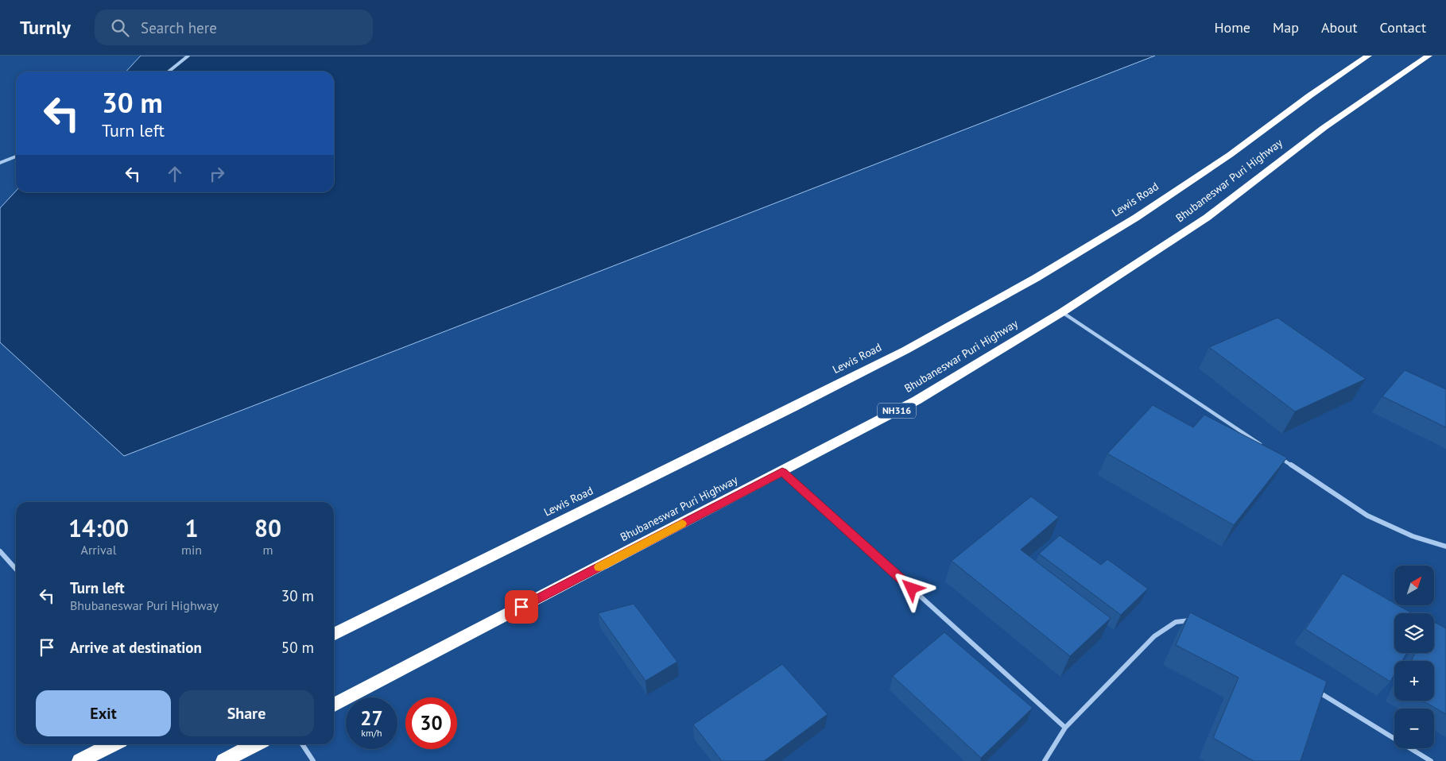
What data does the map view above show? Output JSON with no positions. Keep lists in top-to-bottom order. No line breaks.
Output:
{"streets":{"highway":["Bhubaneswar Puri Highway","Lewis Road","NH316"]},"north":"top right","page":{"header":"Turnly","search":"Search here","nav":["Home","Map","About","Contact"],"turn":["30 m","Turn left"],"eta":["14:00","Arrival","1","min","80","m"],"map_buttons":["+","−"],"list":[{"name":"Turn left","note":"Bhubaneswar Puri Highway","value":"30 m"},{"name":"Arrive at destination","value":"50 m"}],"buttons":["Exit","Share"],"speed":"27 km/h","limit":"30"}}
